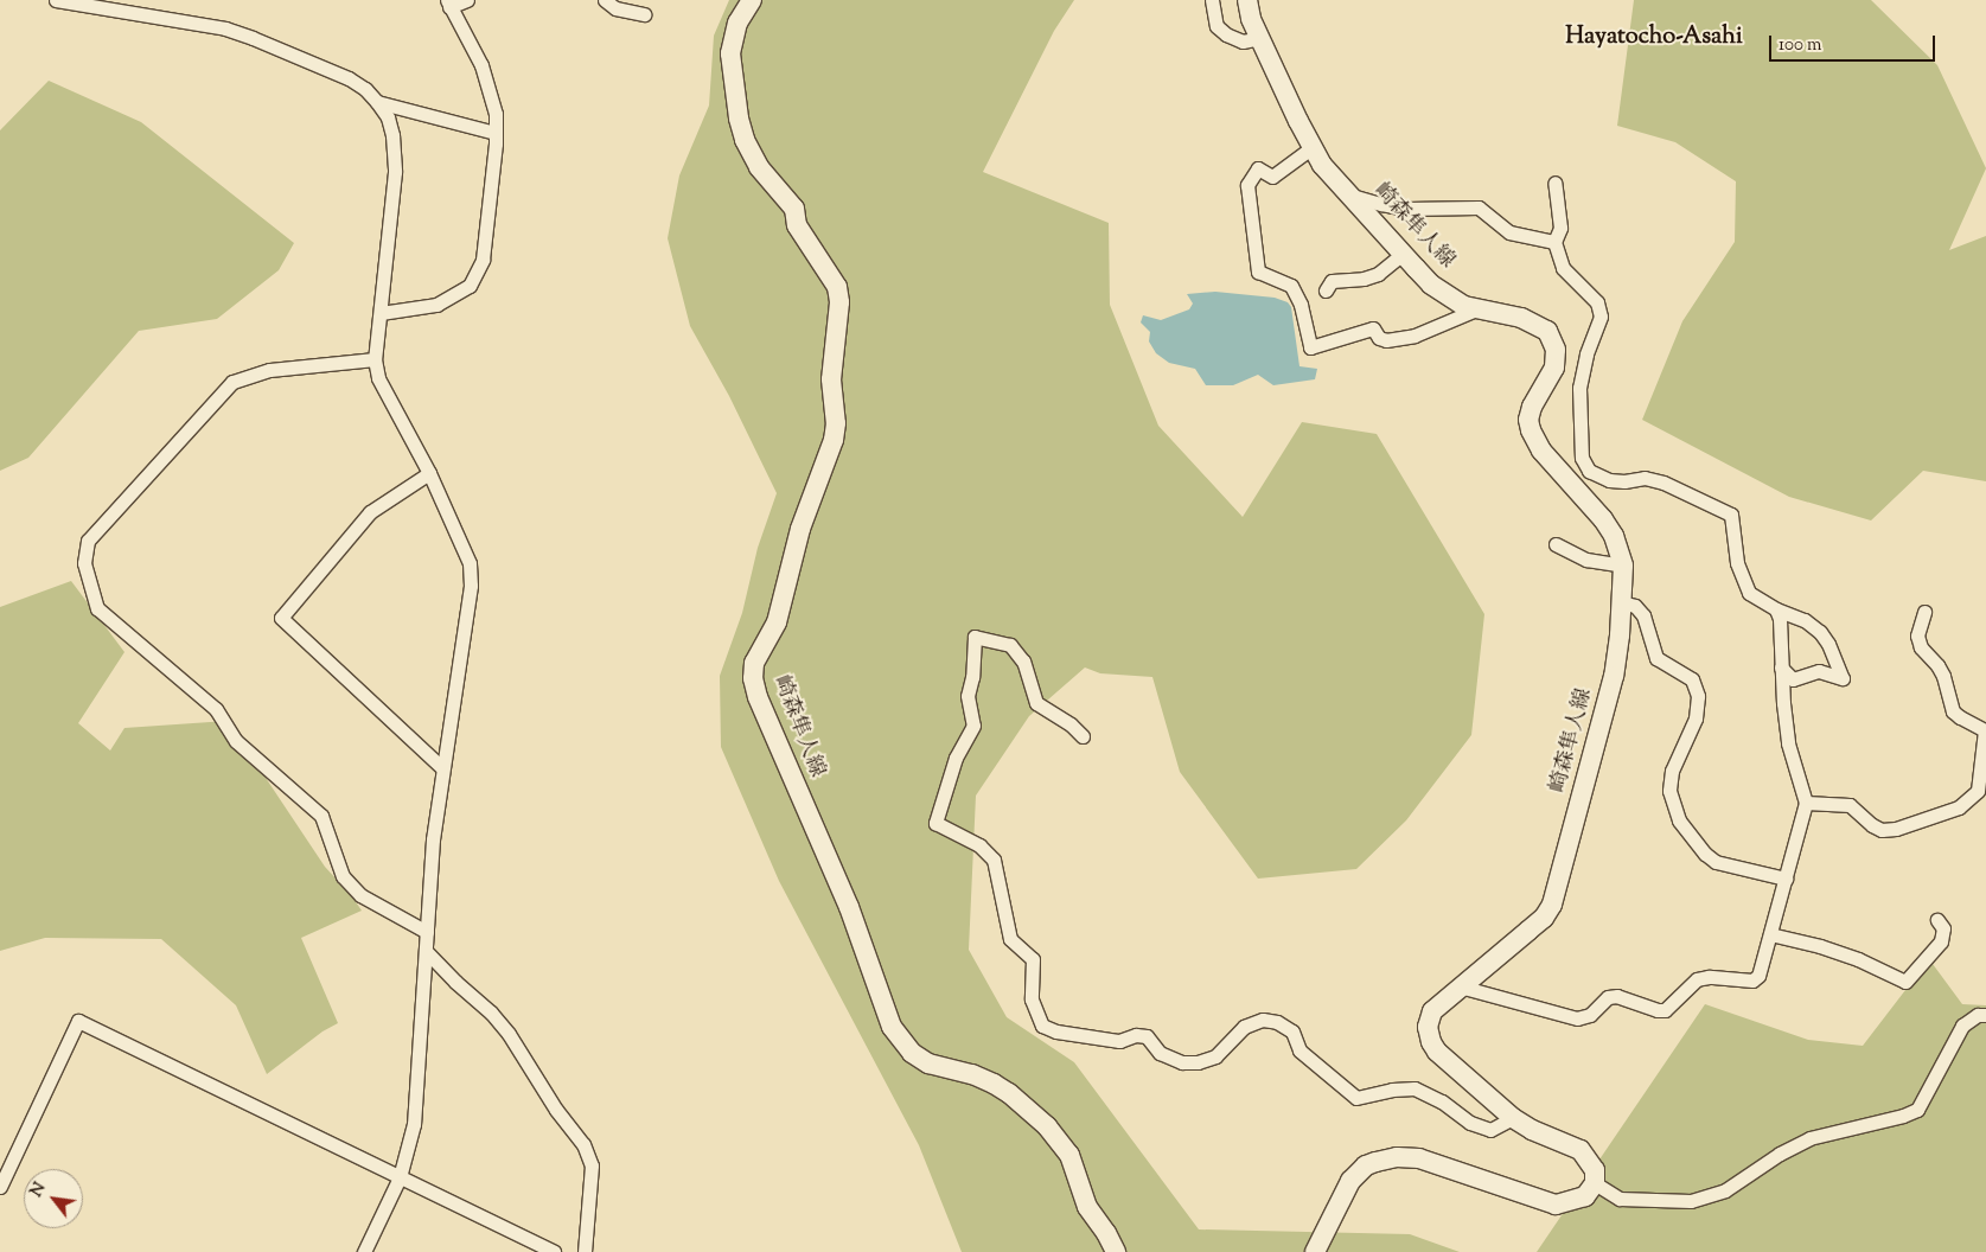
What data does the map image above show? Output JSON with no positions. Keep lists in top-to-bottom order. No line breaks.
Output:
{"streets":{"main road":["崎森隼人線"]},"districts":["Hayatocho-Asahi"],"scale_bar":"100 m","north":"top left"}
